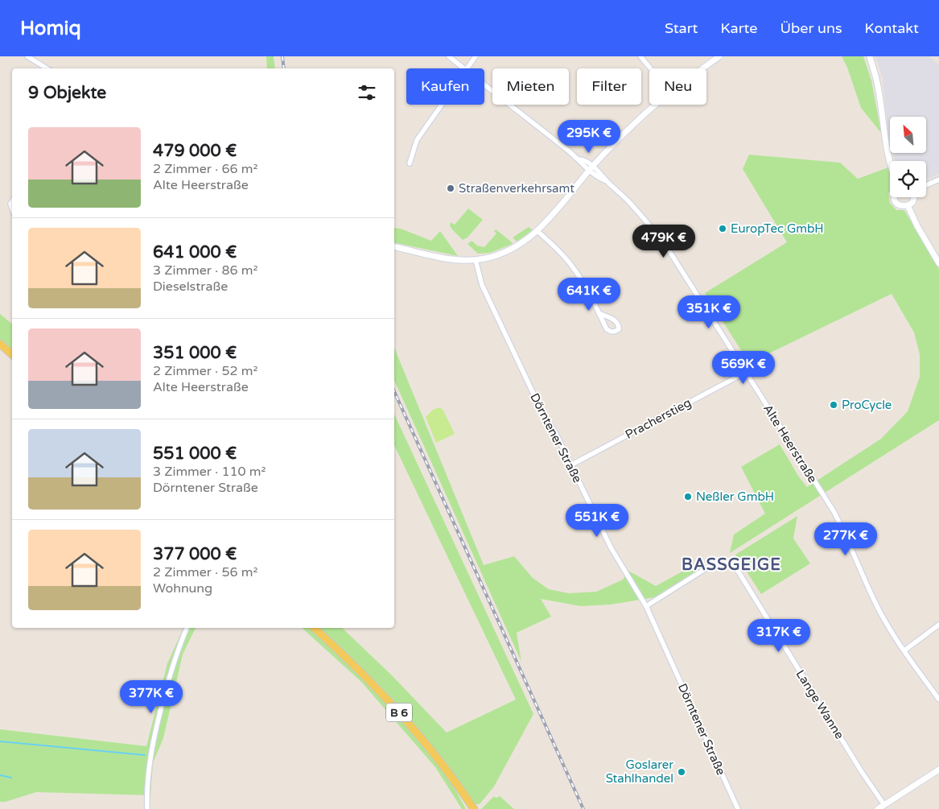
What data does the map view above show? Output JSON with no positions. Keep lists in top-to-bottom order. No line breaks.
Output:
{"streets":{"main road":["B 6"],"street":["Pracherstieg","Dörntener Straße","Alte Heerstraße","Lange Wanne"]},"crossings":[["Pracherstieg","Dörntener Straße"],["Pracherstieg","Alte Heerstraße"],["Dörntener Straße","Lange Wanne"]],"districts":["BASSGEIGE"],"places":["Straßenverkehrsamt","EuropTec GmbH","ProCycle","Neßler GmbH","Goslarer Stahlhandel"],"north":"top left","page":{"header":"Homiq","nav":["Start","Karte","Über uns","Kontakt"],"chip":["Kaufen","Mieten","Filter","Neu"],"heading":"9 Objekte","list":[{"name":"479 000 €","note":"2 Zimmer · 66 m² · Alte Heerstraße"},{"name":"641 000 €","note":"3 Zimmer · 86 m² · Dieselstraße"},{"name":"351 000 €","note":"2 Zimmer · 52 m² · Alte Heerstraße"},{"name":"551 000 €","note":"3 Zimmer · 110 m² · Dörntener Straße"},{"name":"377 000 €","note":"2 Zimmer · 56 m² · Wohnung"}],"price":["295K €","479K €","641K €","351K €","569K €","551K €","277K €","317K €","377K €"]}}
